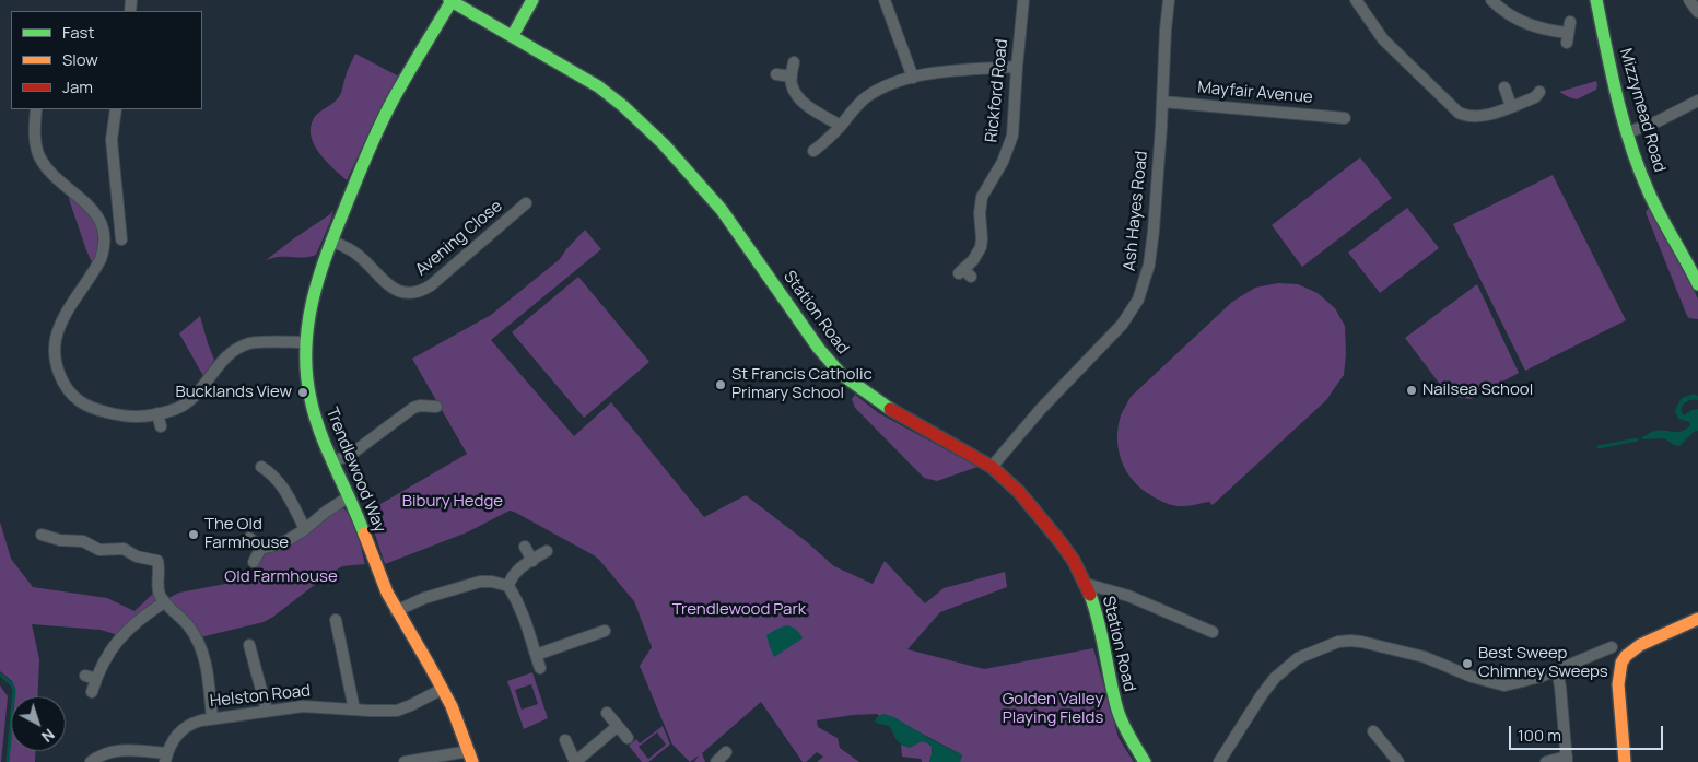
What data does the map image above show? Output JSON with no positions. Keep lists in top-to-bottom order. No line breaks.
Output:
{"streets":{"street":["Rickford Road","Mayfair Avenue","Mizzymead Road","Ash Hayes Road","Avening Close","Station Road","Trendlewood Way","Helston Road"]},"crossings":[["Mayfair Avenue","Ash Hayes Road"],["Ash Hayes Road","Station Road"],["Avening Close","Trendlewood Way"],["Station Road","Trendlewood Way"],["Trendlewood Way","Helston Road"]],"parks":["Bibury Hedge","Old Farmhouse","Trendlewood Park","Golden Valley Playing Fields"],"places":["St Francis Catholic Primary School","Nailsea School","Bucklands View","The Old Farmhouse","Best Sweep Chimney Sweeps"],"legend":["Fast","Slow","Jam"],"scale_bar":"100 m","north":"bottom right"}
